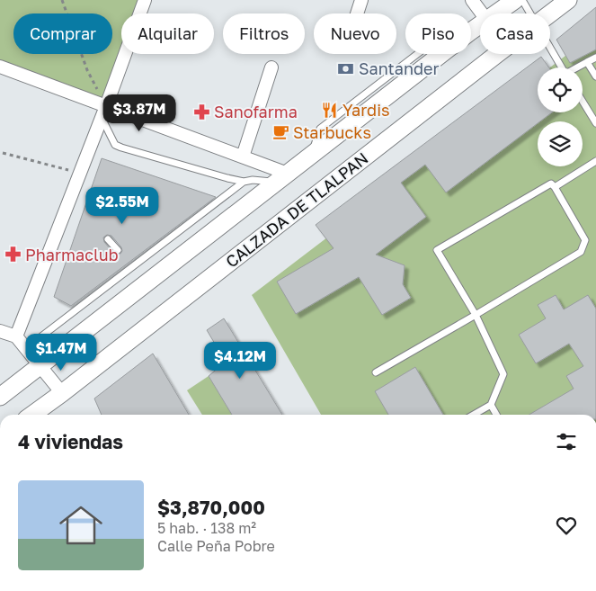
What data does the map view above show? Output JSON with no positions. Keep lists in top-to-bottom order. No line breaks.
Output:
{"streets":{"main road":["CALZADA DE TLALPAN"]},"places":{"bank":["Santander"],"restaurant":["Yardis"],"pharmacy":["Sanofarma","Pharmaclub"],"cafe":["Starbucks"]},"page":{"chip":["Comprar","Alquilar","Filtros","Nuevo","Piso","Casa"],"price":["$3.87M","$2.55M","$1.47M","$4.12M"],"heading":"4 viviendas","list":[{"name":"$3,870,000","note":"5 hab. · 138 m² · Calle Peña Pobre"}]}}
